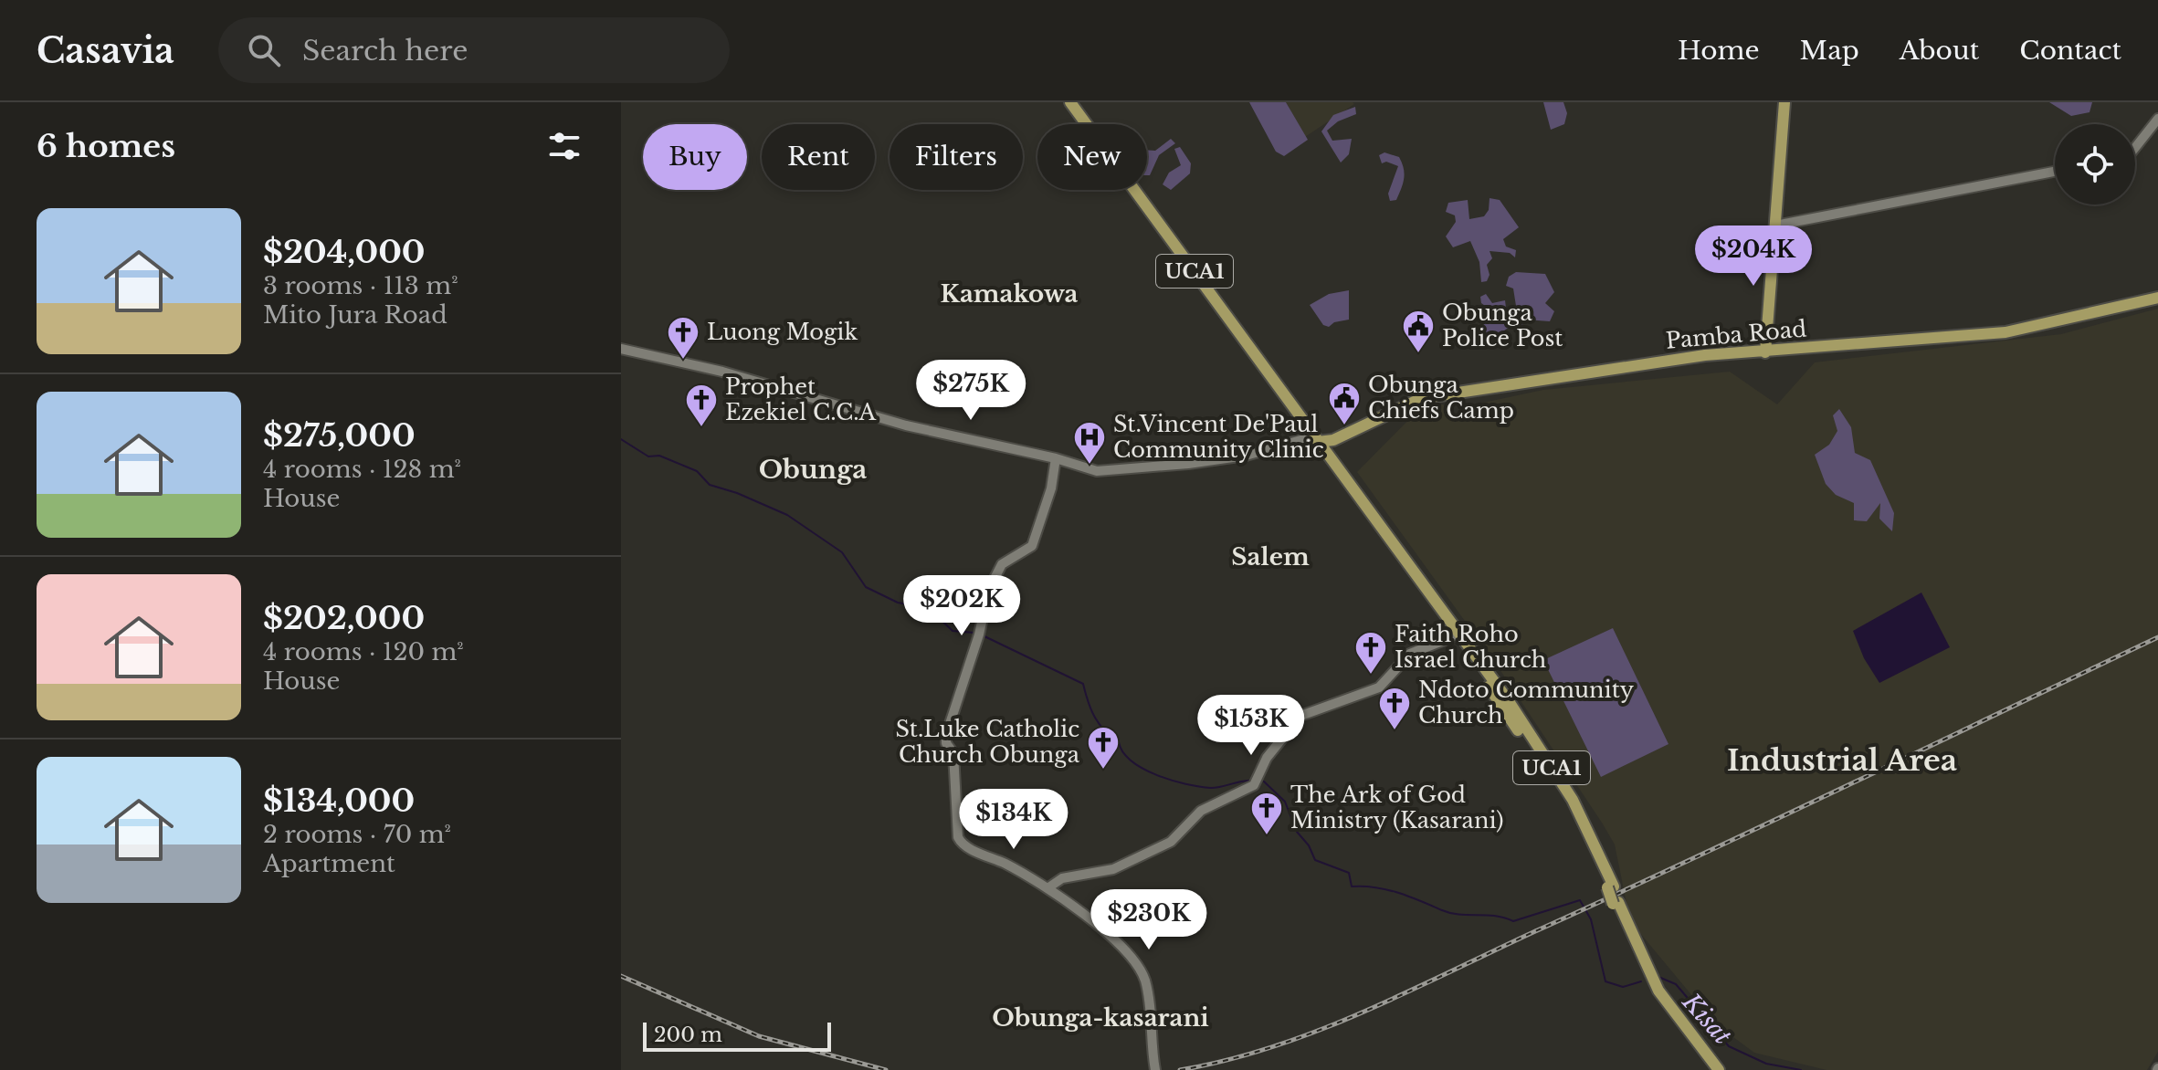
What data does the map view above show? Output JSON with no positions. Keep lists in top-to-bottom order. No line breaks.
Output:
{"streets":{"main road":["UCA1","Pamba Road"]},"crossings":[["UCA1","Pamba Road"]],"districts":["Kamakowa","Obunga","Salem","Industrial Area","Obunga-kasarani"],"water":["Kisat"],"places":{"public building":["Obunga Police Post","Obunga Chiefs Camp"],"church":["Luong Mogik","Prophet Ezekiel C.C.A","Faith Roho Israel Church","Ndoto Community Church","St.Luke Catholic Church Obunga","The Ark of God Ministry (Kasarani)"],"hospital":["St.Vincent De'Paul Community Clinic"]},"scale_bar":"200 m","page":{"header":"Casavia","search":"Search here","nav":["Home","Map","About","Contact"],"heading":"6 homes","chip":["Buy","Rent","Filters","New"],"list":[{"name":"$204,000","note":"3 rooms · 113 m² · Mito Jura Road"},{"name":"$275,000","note":"4 rooms · 128 m² · House"},{"name":"$202,000","note":"4 rooms · 120 m² · House"},{"name":"$134,000","note":"2 rooms · 70 m² · Apartment"}],"price":["$204K","$275K","$202K","$153K","$134K","$230K"],"scale":"200 m"}}
